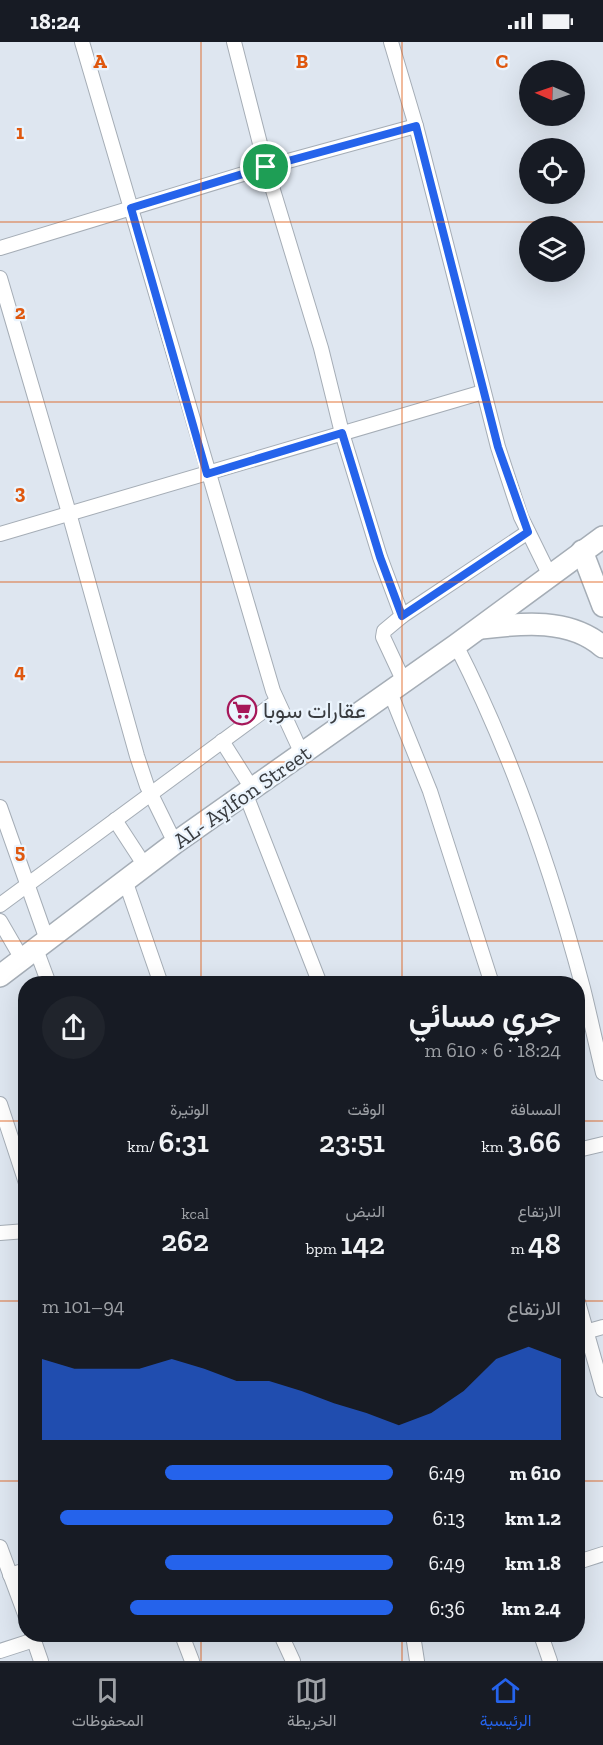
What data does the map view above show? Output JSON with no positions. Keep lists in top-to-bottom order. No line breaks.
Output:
{"streets":{"highway":["AL- Aylfon Street"]},"places":{"supermarket":["عقارات سوبا"]},"north":"left","page":{"status":"18:24","heading":["جري مسائي","18:24 · 6 × 610 m"],"stats":[["المسافة","3.66 km"],["الوقت","23:51"],["الوتيرة","6:31 /km"],["الارتفاع","48 m"],["النبض","142 bpm"],["kcal","262"]],"chart":["الارتفاع","94–101 m"],"list":[{"name":"610 m","note":"6:49"},{"name":"1.2 km","note":"6:13"},{"name":"1.8 km","note":"6:49"},{"name":"2.4 km","note":"6:36"}],"tabs":["الرئيسية","الخريطة","المحفوظات"]},"grid":{"columns":["A","B","C"],"rows":["1","2","3","4","5"]}}
